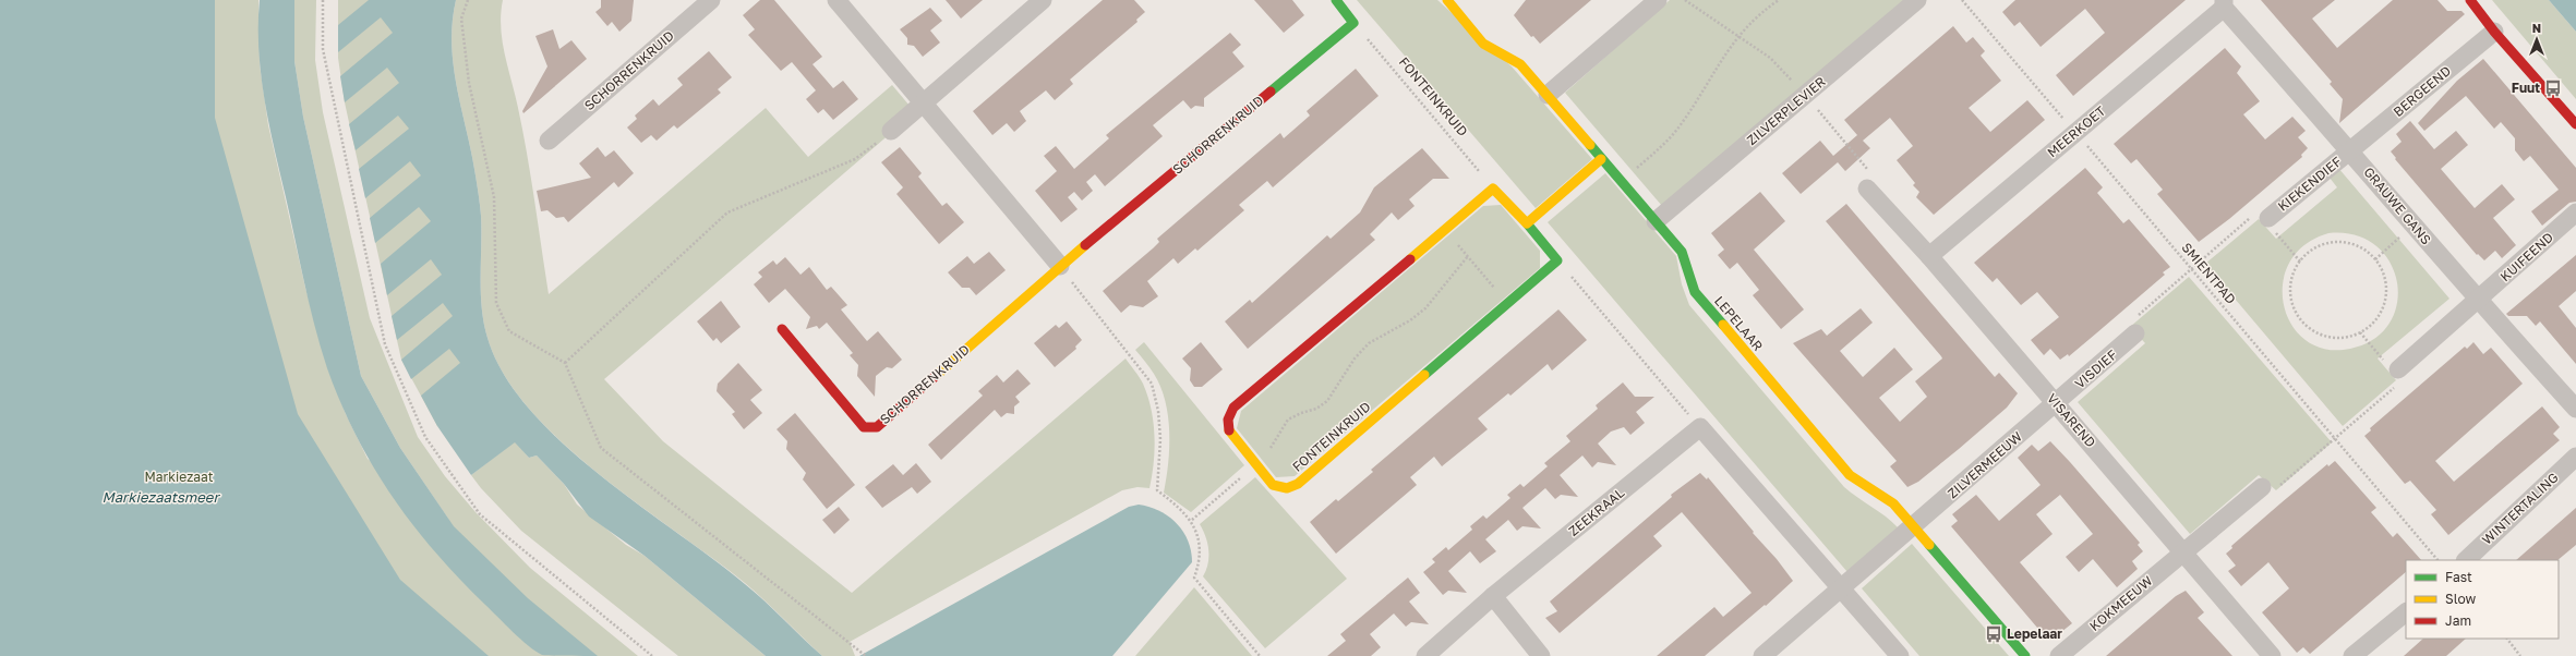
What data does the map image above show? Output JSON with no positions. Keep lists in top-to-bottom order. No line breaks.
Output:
{"streets":{"street":["SCHORRENKRUID","BERGEEND","FONTEINKRUID","ZILVERPLEVIER","MEERKOET","KIEKENDIEF","GRAUWE GANS","KUIFEEND","LEPELAAR","VISDIEF","VISAREND","ZILVERMEEUW","WINTERTALING","ZEEKRAAL","KOKMEEUW"],"path":["SMIENTPAD"]},"crossings":[["SCHORRENKRUID","FONTEINKRUID"],["BERGEEND","KIEKENDIEF"],["BERGEEND","GRAUWE GANS"],["ZILVERPLEVIER","LEPELAAR"],["MEERKOET","GRAUWE GANS"],["MEERKOET","SMIENTPAD"],["MEERKOET","VISAREND"],["KIEKENDIEF","GRAUWE GANS"],["GRAUWE GANS","KUIFEEND"],["LEPELAAR","ZILVERMEEUW"],["VISDIEF","VISAREND"],["VISDIEF","ZILVERMEEUW"],["VISAREND","ZILVERMEEUW"],["VISAREND","KOKMEEUW"]],"water":["Markiezaatsmeer"],"parks":["Markiezaat"],"places":{"bus stop":["Fuut","Lepelaar"]},"legend":["Fast","Slow","Jam"],"north":"top"}
